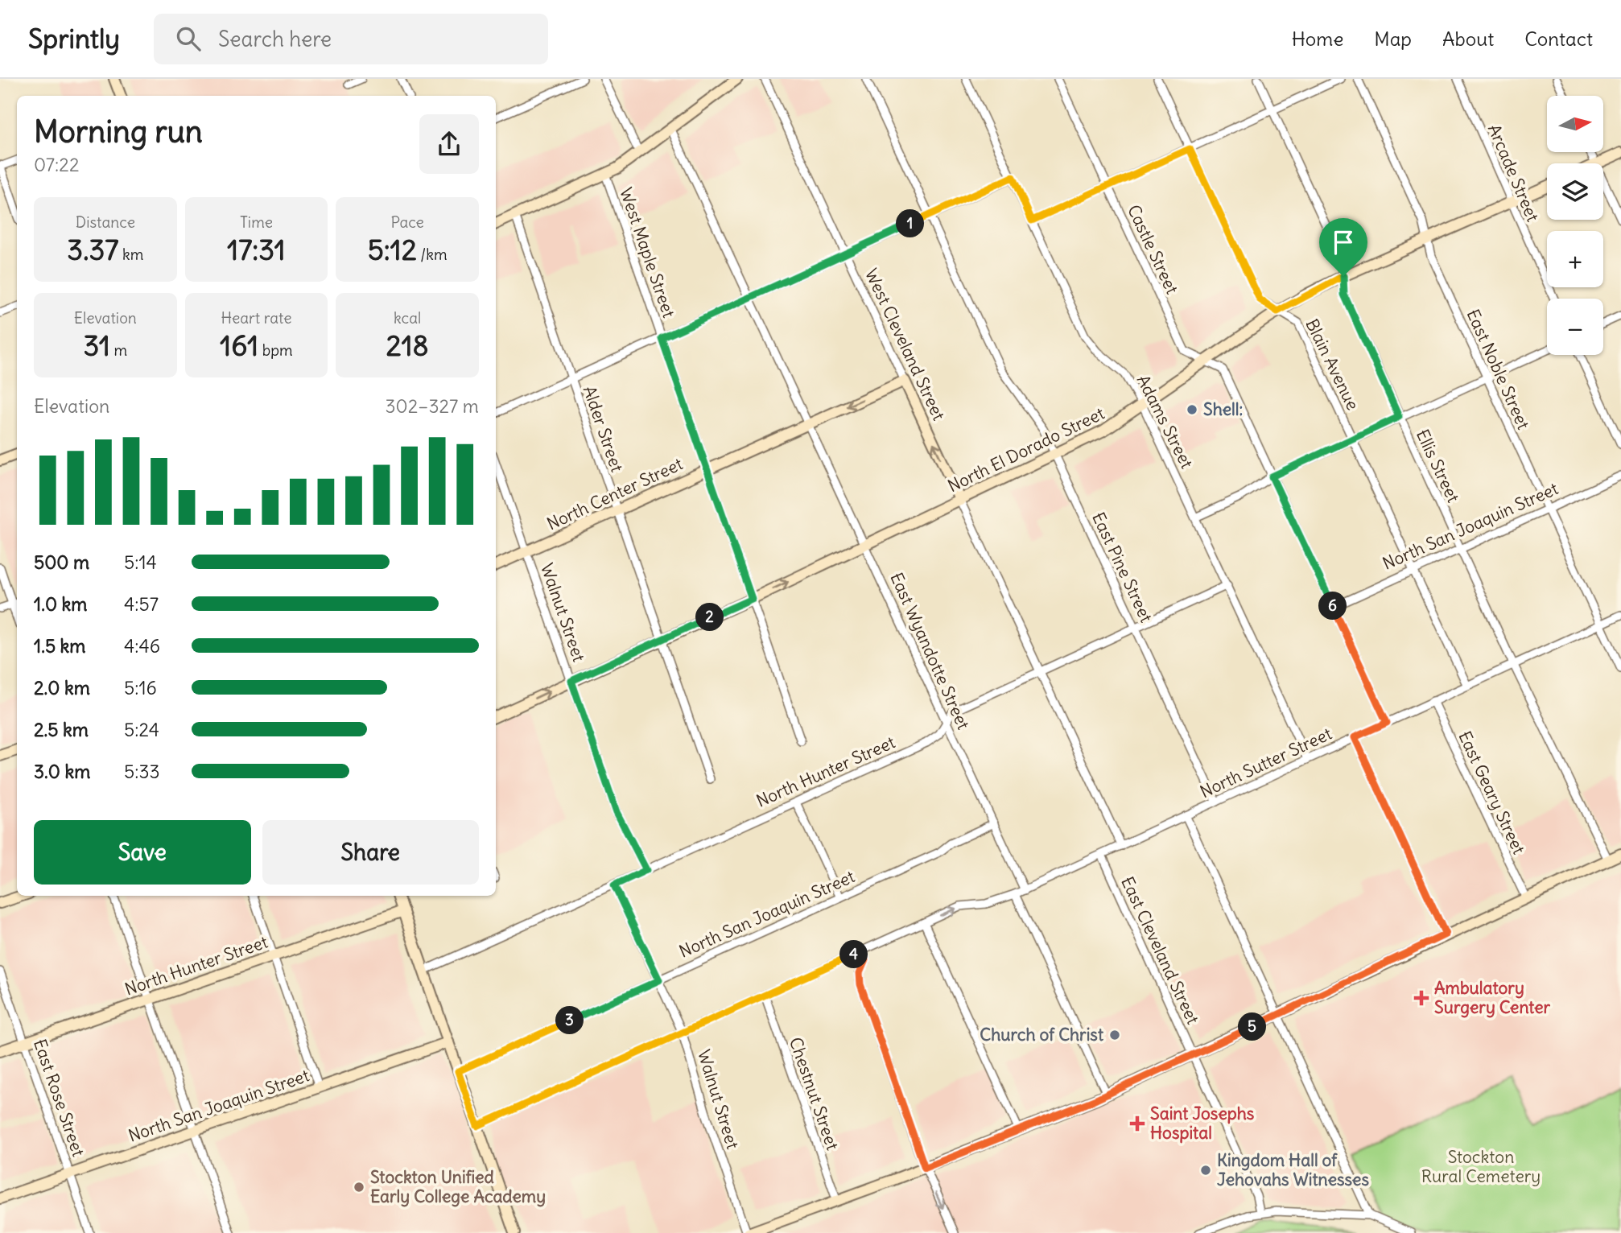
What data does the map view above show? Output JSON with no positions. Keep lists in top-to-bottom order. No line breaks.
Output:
{"streets":{"street":["Arcade Street","Castle Street","West Maple Street","West Cleveland Street","Blain Avenue","East Noble Street","Adams Street","Alder Street","North El Dorado Street","Ellis Street","North Center Street","North San Joaquin Street","East Pine Street","Walnut Street","East Wyandotte Street","North Sutter Street","North Hunter Street","East Geary Street","East Cleveland Street","Chestnut Street","East Rose Street"]},"crossings":[["Arcade Street","North El Dorado Street"],["Castle Street","North El Dorado Street"],["Castle Street","North San Joaquin Street"],["Castle Street","North Sutter Street"],["West Maple Street","North El Dorado Street"],["West Maple Street","North Center Street"],["West Cleveland Street","North El Dorado Street"],["West Cleveland Street","North Center Street"],["Blain Avenue","North El Dorado Street"],["Blain Avenue","North San Joaquin Street"],["Blain Avenue","North Sutter Street"],["East Noble Street","North El Dorado Street"],["East Noble Street","North San Joaquin Street"],["East Noble Street","North Sutter Street"],["Adams Street","North El Dorado Street"],["Adams Street","North Sutter Street"],["Adams Street","North Hunter Street"],["Alder Street","North El Dorado Street"],["Alder Street","North Center Street"],["North El Dorado Street","Ellis Street"],["North El Dorado Street","East Pine Street"],["North El Dorado Street","Walnut Street"],["North El Dorado Street","East Wyandotte Street"],["Ellis Street","North San Joaquin Street"],["Ellis Street","North Sutter Street"],["North Center Street","Walnut Street"],["North Center Street","East Wyandotte Street"],["North San Joaquin Street","Walnut Street"],["North San Joaquin Street","East Wyandotte Street"],["North San Joaquin Street","East Rose Street"],["East Pine Street","North Sutter Street"],["East Pine Street","North Hunter Street"],["Walnut Street","North Sutter Street"],["Walnut Street","North Hunter Street"],["East Wyandotte Street","North Sutter Street"],["East Wyandotte Street","North Hunter Street"],["North Sutter Street","East Geary Street"],["North Sutter Street","East Cleveland Street"],["North Sutter Street","Chestnut Street"],["North Hunter Street","East Rose Street"]],"parks":["Stockton Rural Cemetery"],"places":{"other":["Shell:","Church of Christ","Kingdom Hall of Jehovahs Witnesses","Stockton Unified Early College Academy"],"health":["Ambulatory Surgery Center","Saint Josephs Hospital"]},"north":"right","page":{"header":"Sprintly","search":"Search here","nav":["Home","Map","About","Contact"],"map_buttons":["+","−"],"heading":["Morning run","07:22"],"stats":[["Distance","3.37 km"],["Time","17:31"],["Pace","5:12 /km"],["Elevation","31 m"],["Heart rate","161 bpm"],["kcal","218"]],"pins":["1","6","2","4","3","5"],"chart":["Elevation","302–327 m"],"list":[{"name":"500 m","note":"5:14"},{"name":"1.0 km","note":"4:57"},{"name":"1.5 km","note":"4:46"},{"name":"2.0 km","note":"5:16"},{"name":"2.5 km","note":"5:24"},{"name":"3.0 km","note":"5:33"}],"buttons":["Save","Share"]}}
